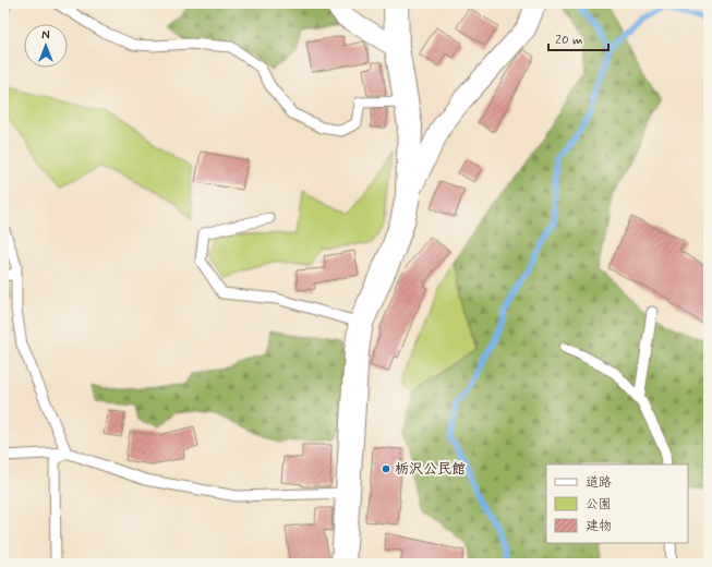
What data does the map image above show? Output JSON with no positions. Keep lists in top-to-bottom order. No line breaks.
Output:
{"places":["栃沢公民館"],"legend":["道路","公園","建物"],"scale_bar":"20 m","north":"top"}
